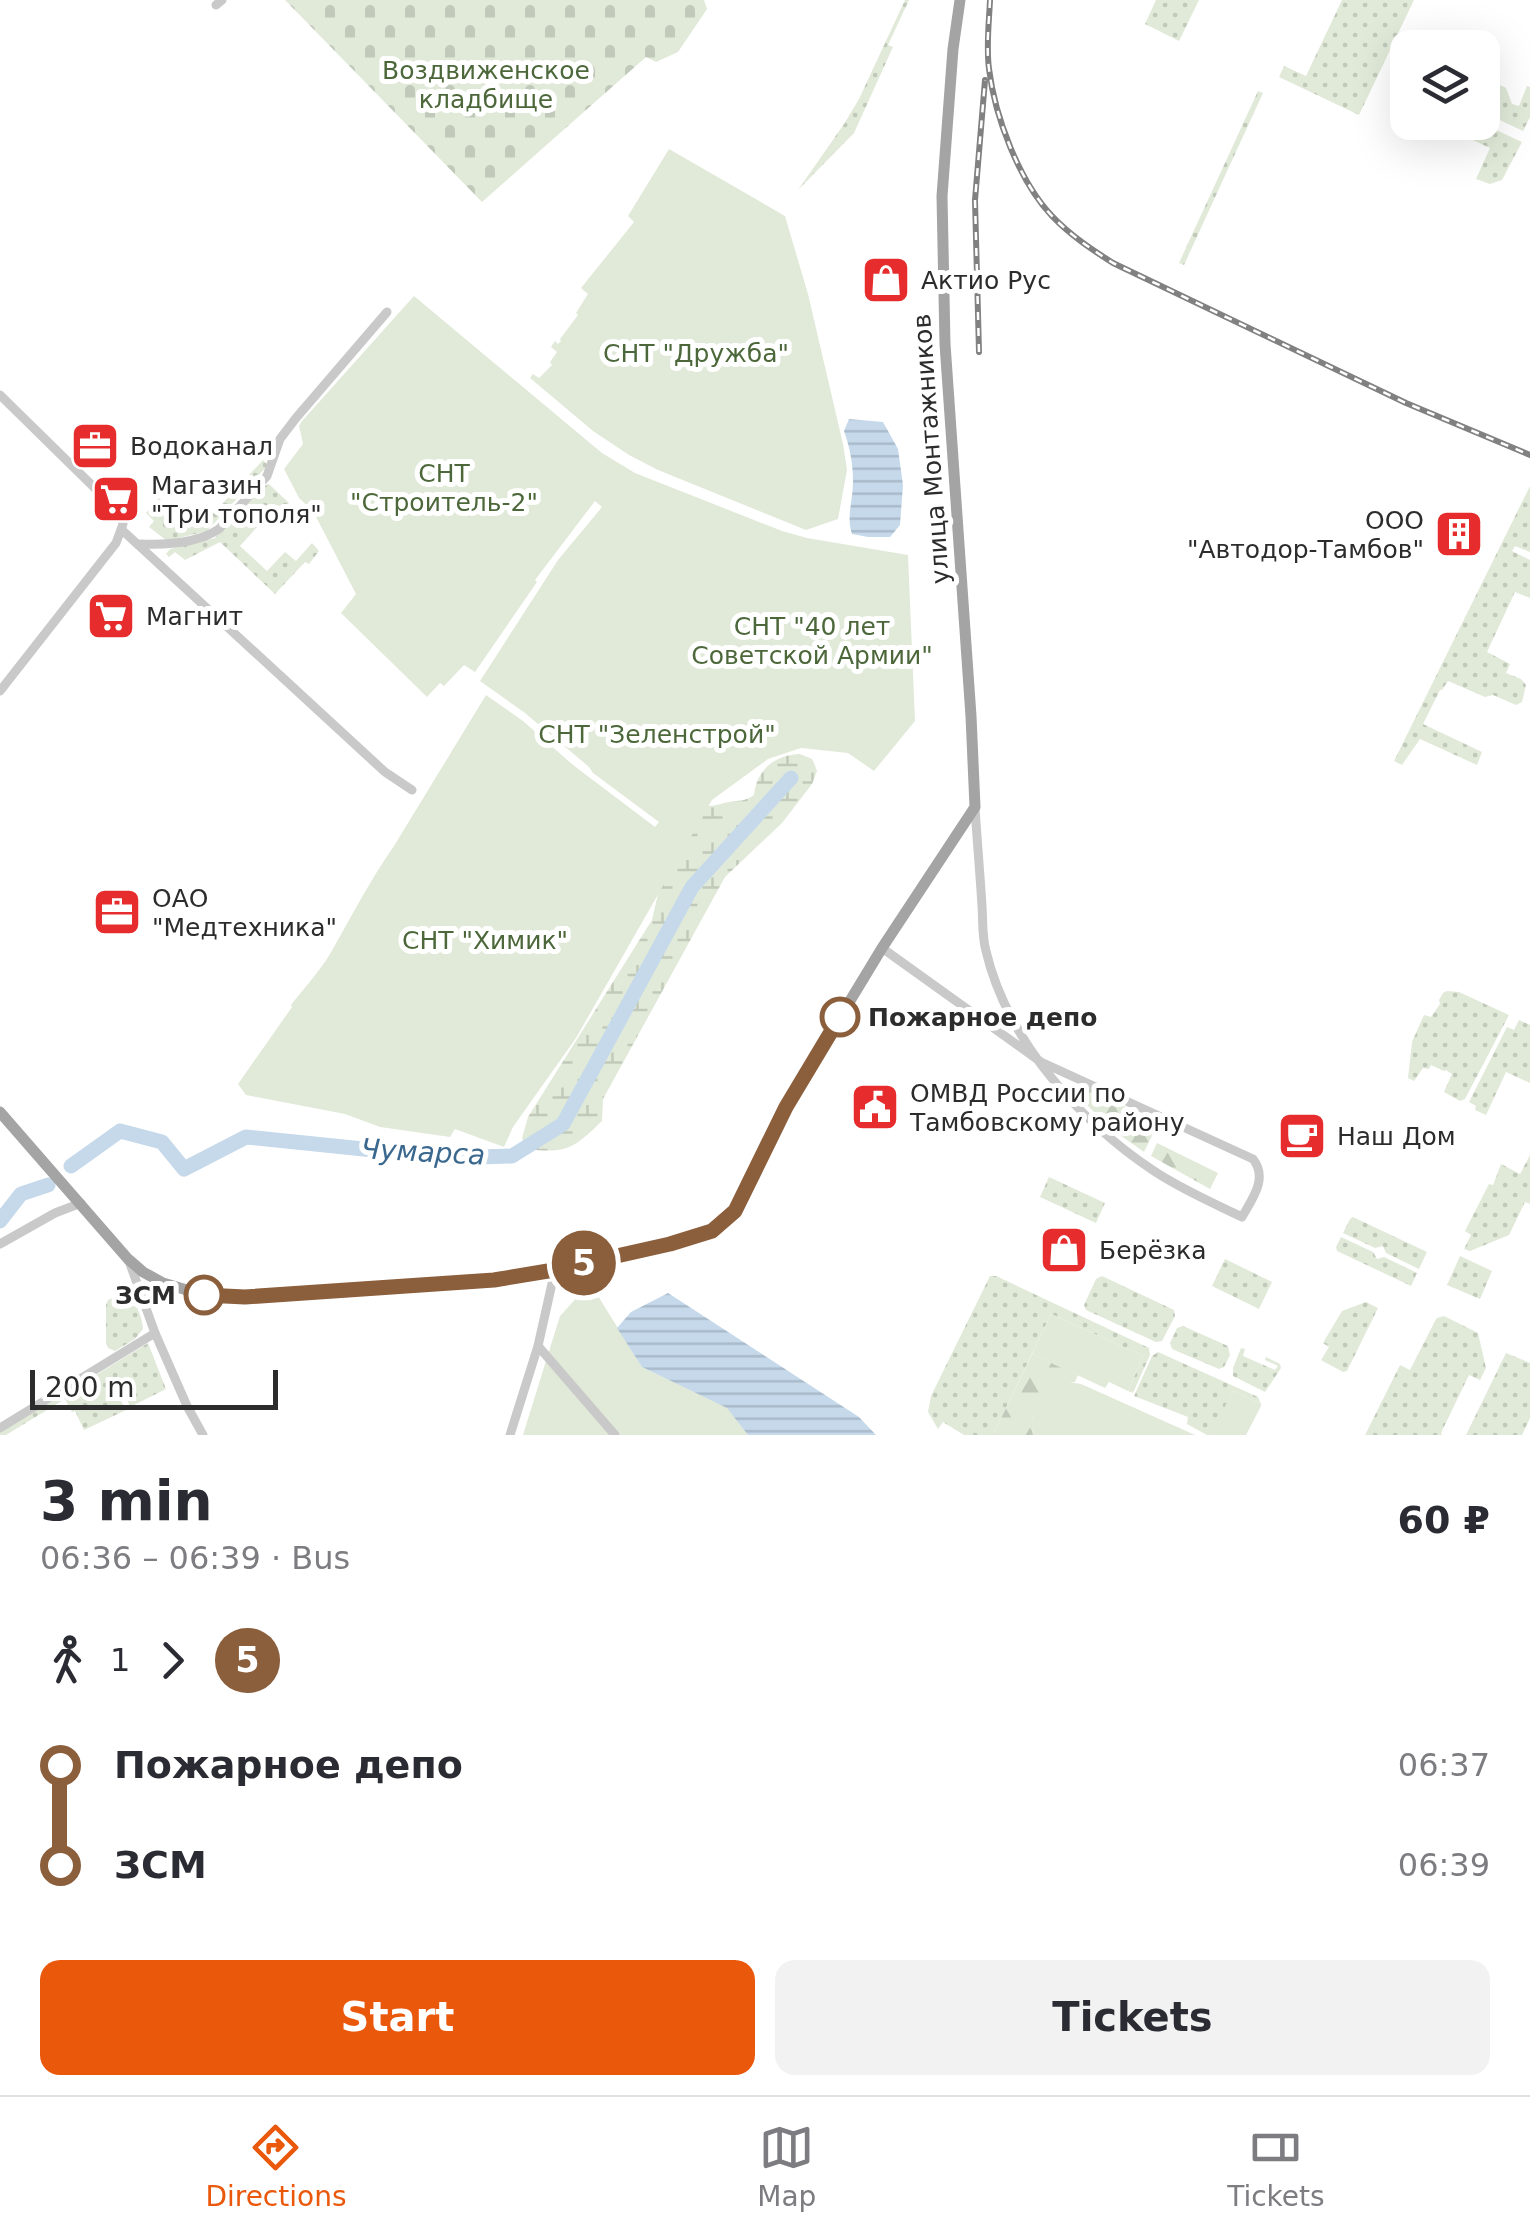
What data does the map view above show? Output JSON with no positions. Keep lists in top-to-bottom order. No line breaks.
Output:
{"streets":{"main road":["улица Монтажников"]},"water":["Чумарса"],"parks":["Воздвиженское кладбище","СНТ \"Дружба\"","СНТ \"Строитель-2\"","СНТ \"40 лет Советской Армии\"","СНТ \"Зеленстрой\"","СНТ \"Химик\""],"places":{"shop":["Актио Рус","Берёзка"],"office":["Водоканал","ОАО \"Медтехника\""],"supermarket":["Магазин \"Три тополя\"","Магнит"],"building":["ООО \"Автодор-Тамбов\""],"other":["Пожарное депо","ЗСМ"],"public building":["ОМВД России по Тамбовскому району"],"cafe":["Наш Дом"]},"lines":["bus line 5"],"scale_bar":"200 m","page":{"on_map":"5","scale":"200 m","heading":["3 min","06:36 – 06:39 · Bus","60 ₽"],"legs":["1","5"],"list":[{"name":"Пожарное депо","value":"06:37"},{"name":"ЗСМ","value":"06:39"}],"buttons":["Start","Tickets"],"tabs":["Directions","Map","Tickets"]}}
